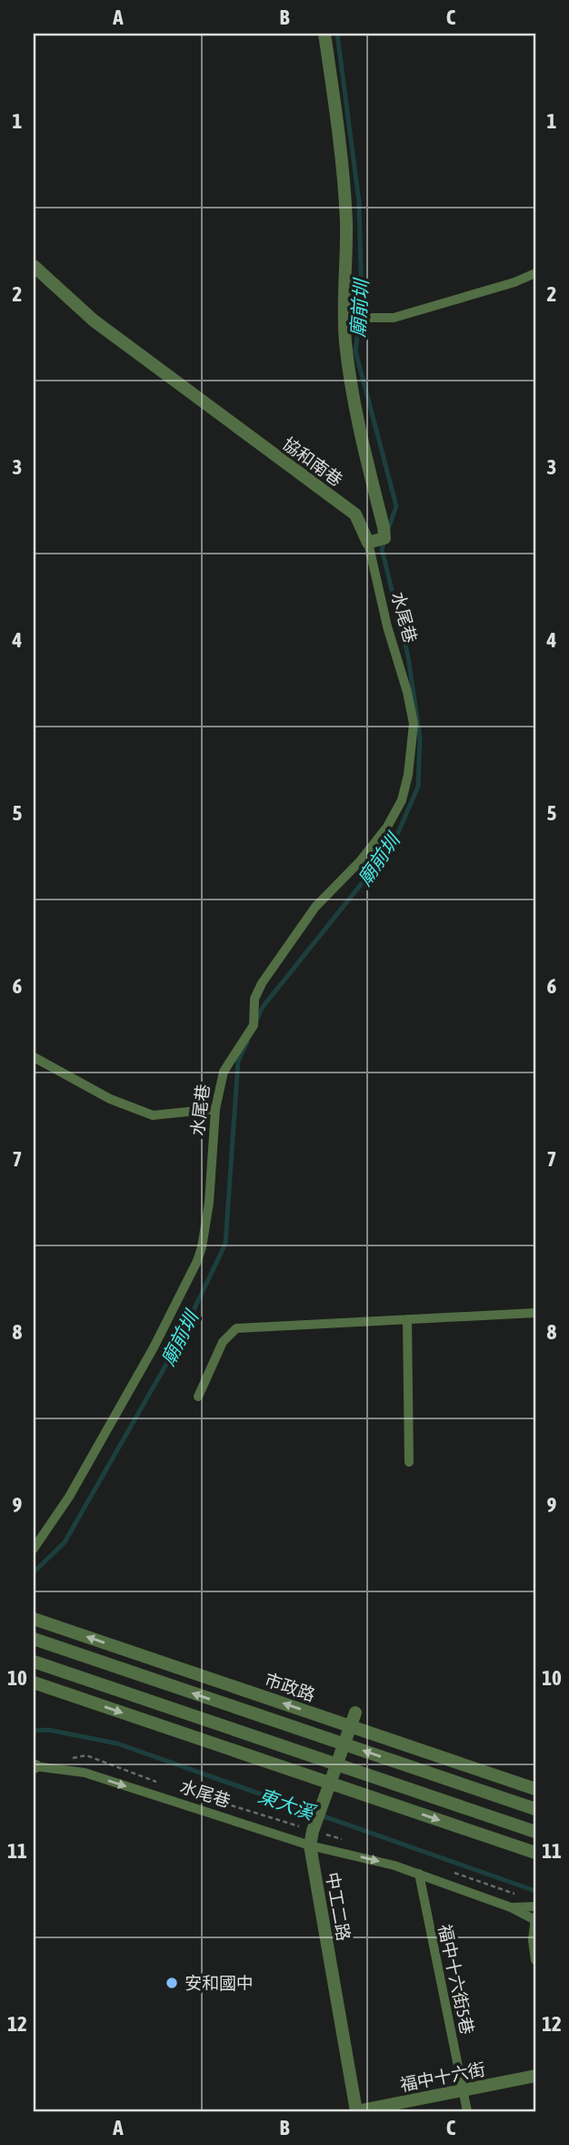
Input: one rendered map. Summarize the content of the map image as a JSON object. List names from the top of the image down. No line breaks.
{"streets":{"street":["協和南巷","市政路","中工二路","福中十六街"],"lane":["水尾巷","福中十六街5巷"]},"crossings":[["協和南巷","水尾巷"],["水尾巷","中工二路"],["水尾巷","福中十六街5巷"],["市政路","中工二路"],["中工二路","福中十六街"],["福中十六街5巷","福中十六街"]],"water":["廟前圳","東大溪"],"places":["安和國中"],"grid":{"columns":["A","B","C"],"rows":["1","2","3","4","5","6","7","8","9","10","11","12"]}}
